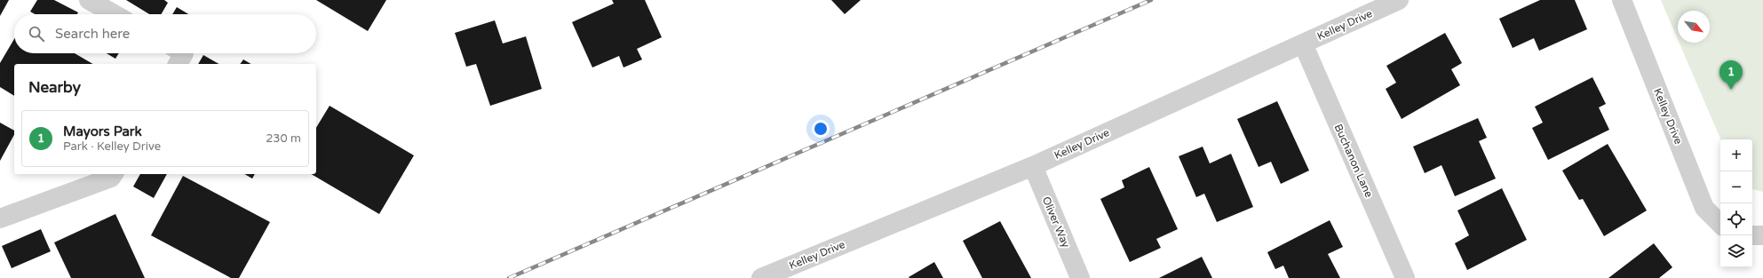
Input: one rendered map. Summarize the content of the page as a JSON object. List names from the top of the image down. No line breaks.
{"streets":{"street":["Kelley Drive","Buchanon Lane","Oliver Way"]},"crossings":[["Kelley Drive","Buchanon Lane"],["Kelley Drive","Oliver Way"]],"north":"bottom right","page":{"search":"Search here","pins":"1","heading":"Nearby","list":[{"mark":"1","name":"Mayors Park","note":"Park · Kelley Drive","value":"230 m"}],"map_buttons":["+","−"]}}
